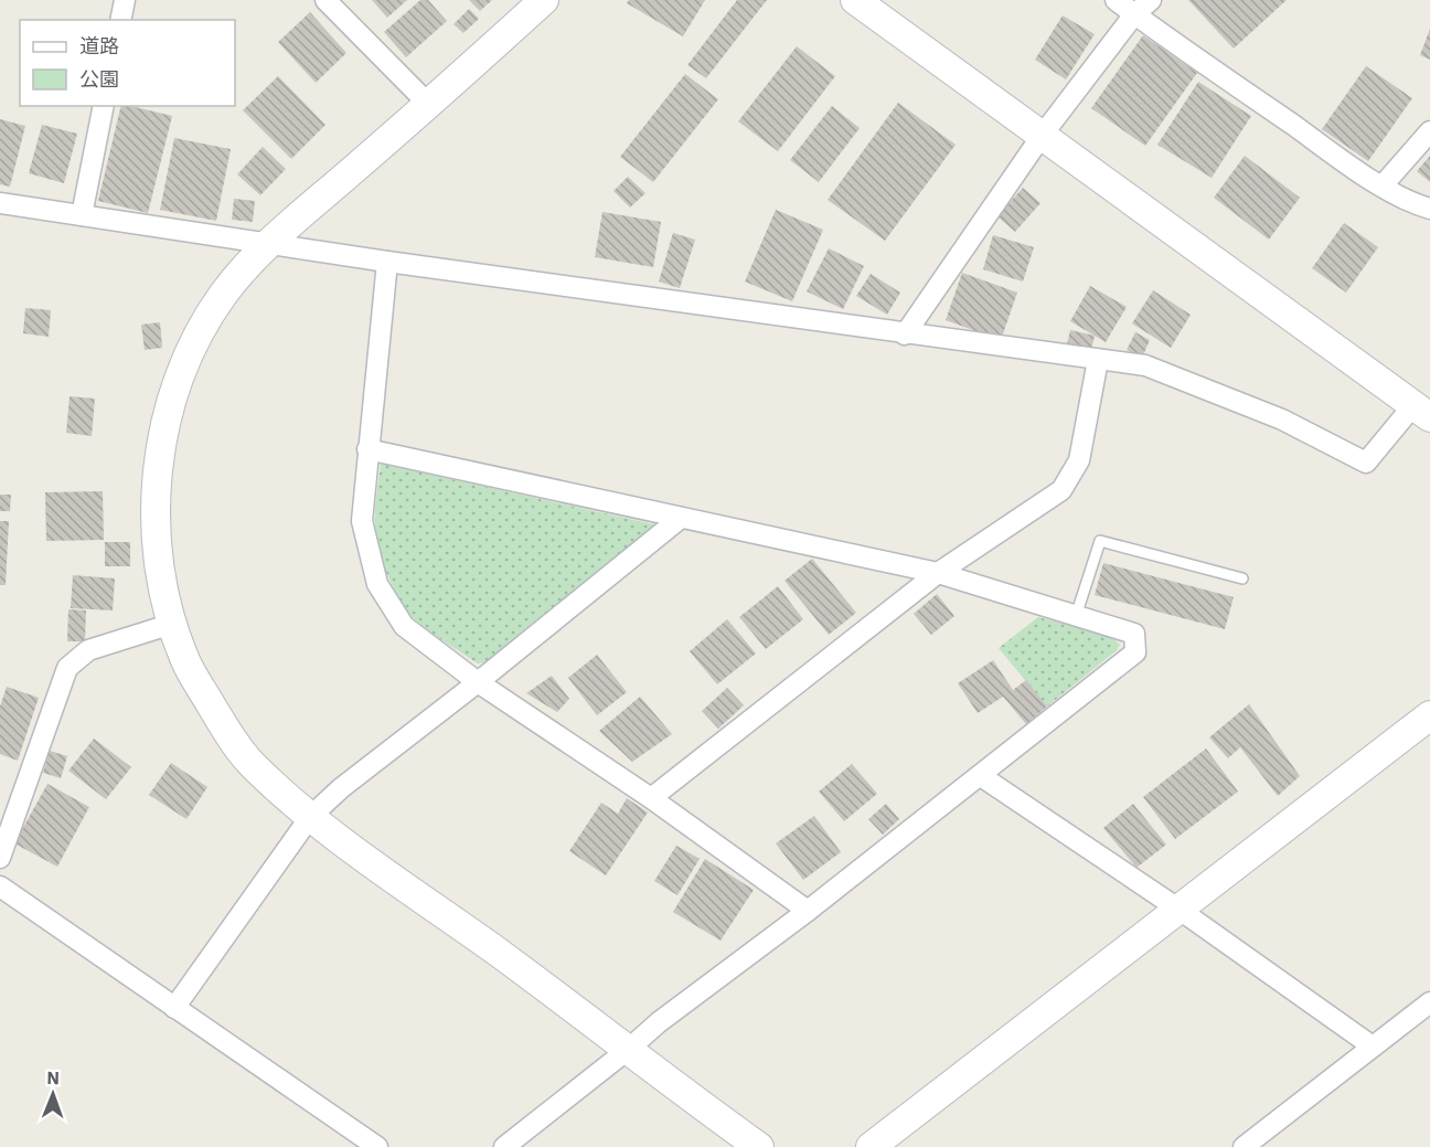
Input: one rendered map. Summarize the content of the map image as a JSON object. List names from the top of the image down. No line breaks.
{"legend":["道路","公園"],"north":"top"}
